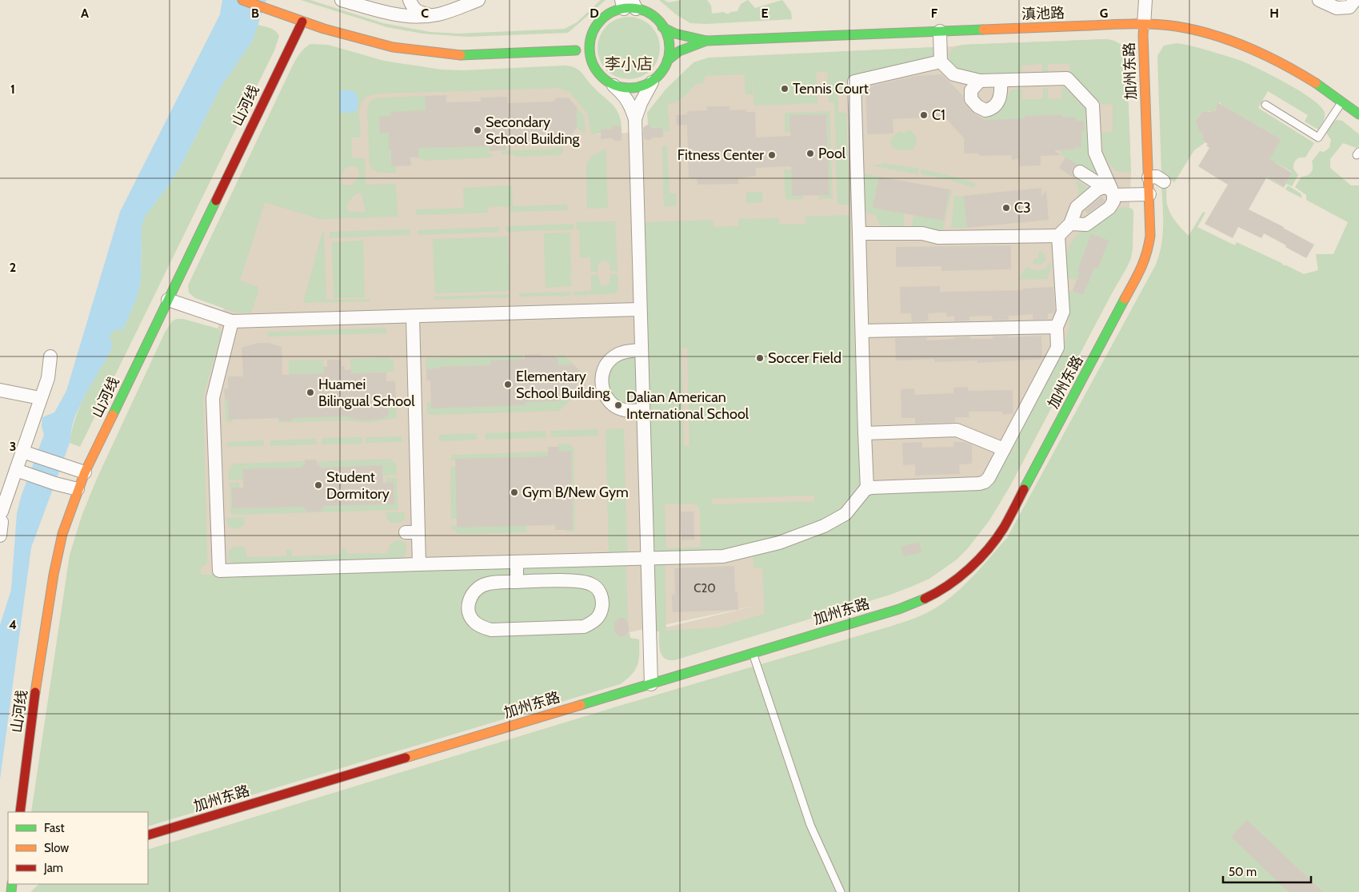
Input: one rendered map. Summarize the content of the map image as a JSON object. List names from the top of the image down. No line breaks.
{"streets":{"street":["滇池路","加州东路","山河线"]},"crossings":[["滇池路","加州东路"]],"districts":["李小店"],"places":["Tennis Court","C1","Secondary School Building","Pool","Fitness Center","C3","Soccer Field","Elementary School Building","Huamei Bilingual School","Dalian American International School","Student Dormitory","Gym B/New Gym"],"house_numbers":["C20"],"legend":["Fast","Slow","Jam"],"scale_bar":"50 m","grid":{"columns":["A","B","C","D","E","F","G","H"],"rows":["1","2","3","4"]}}
